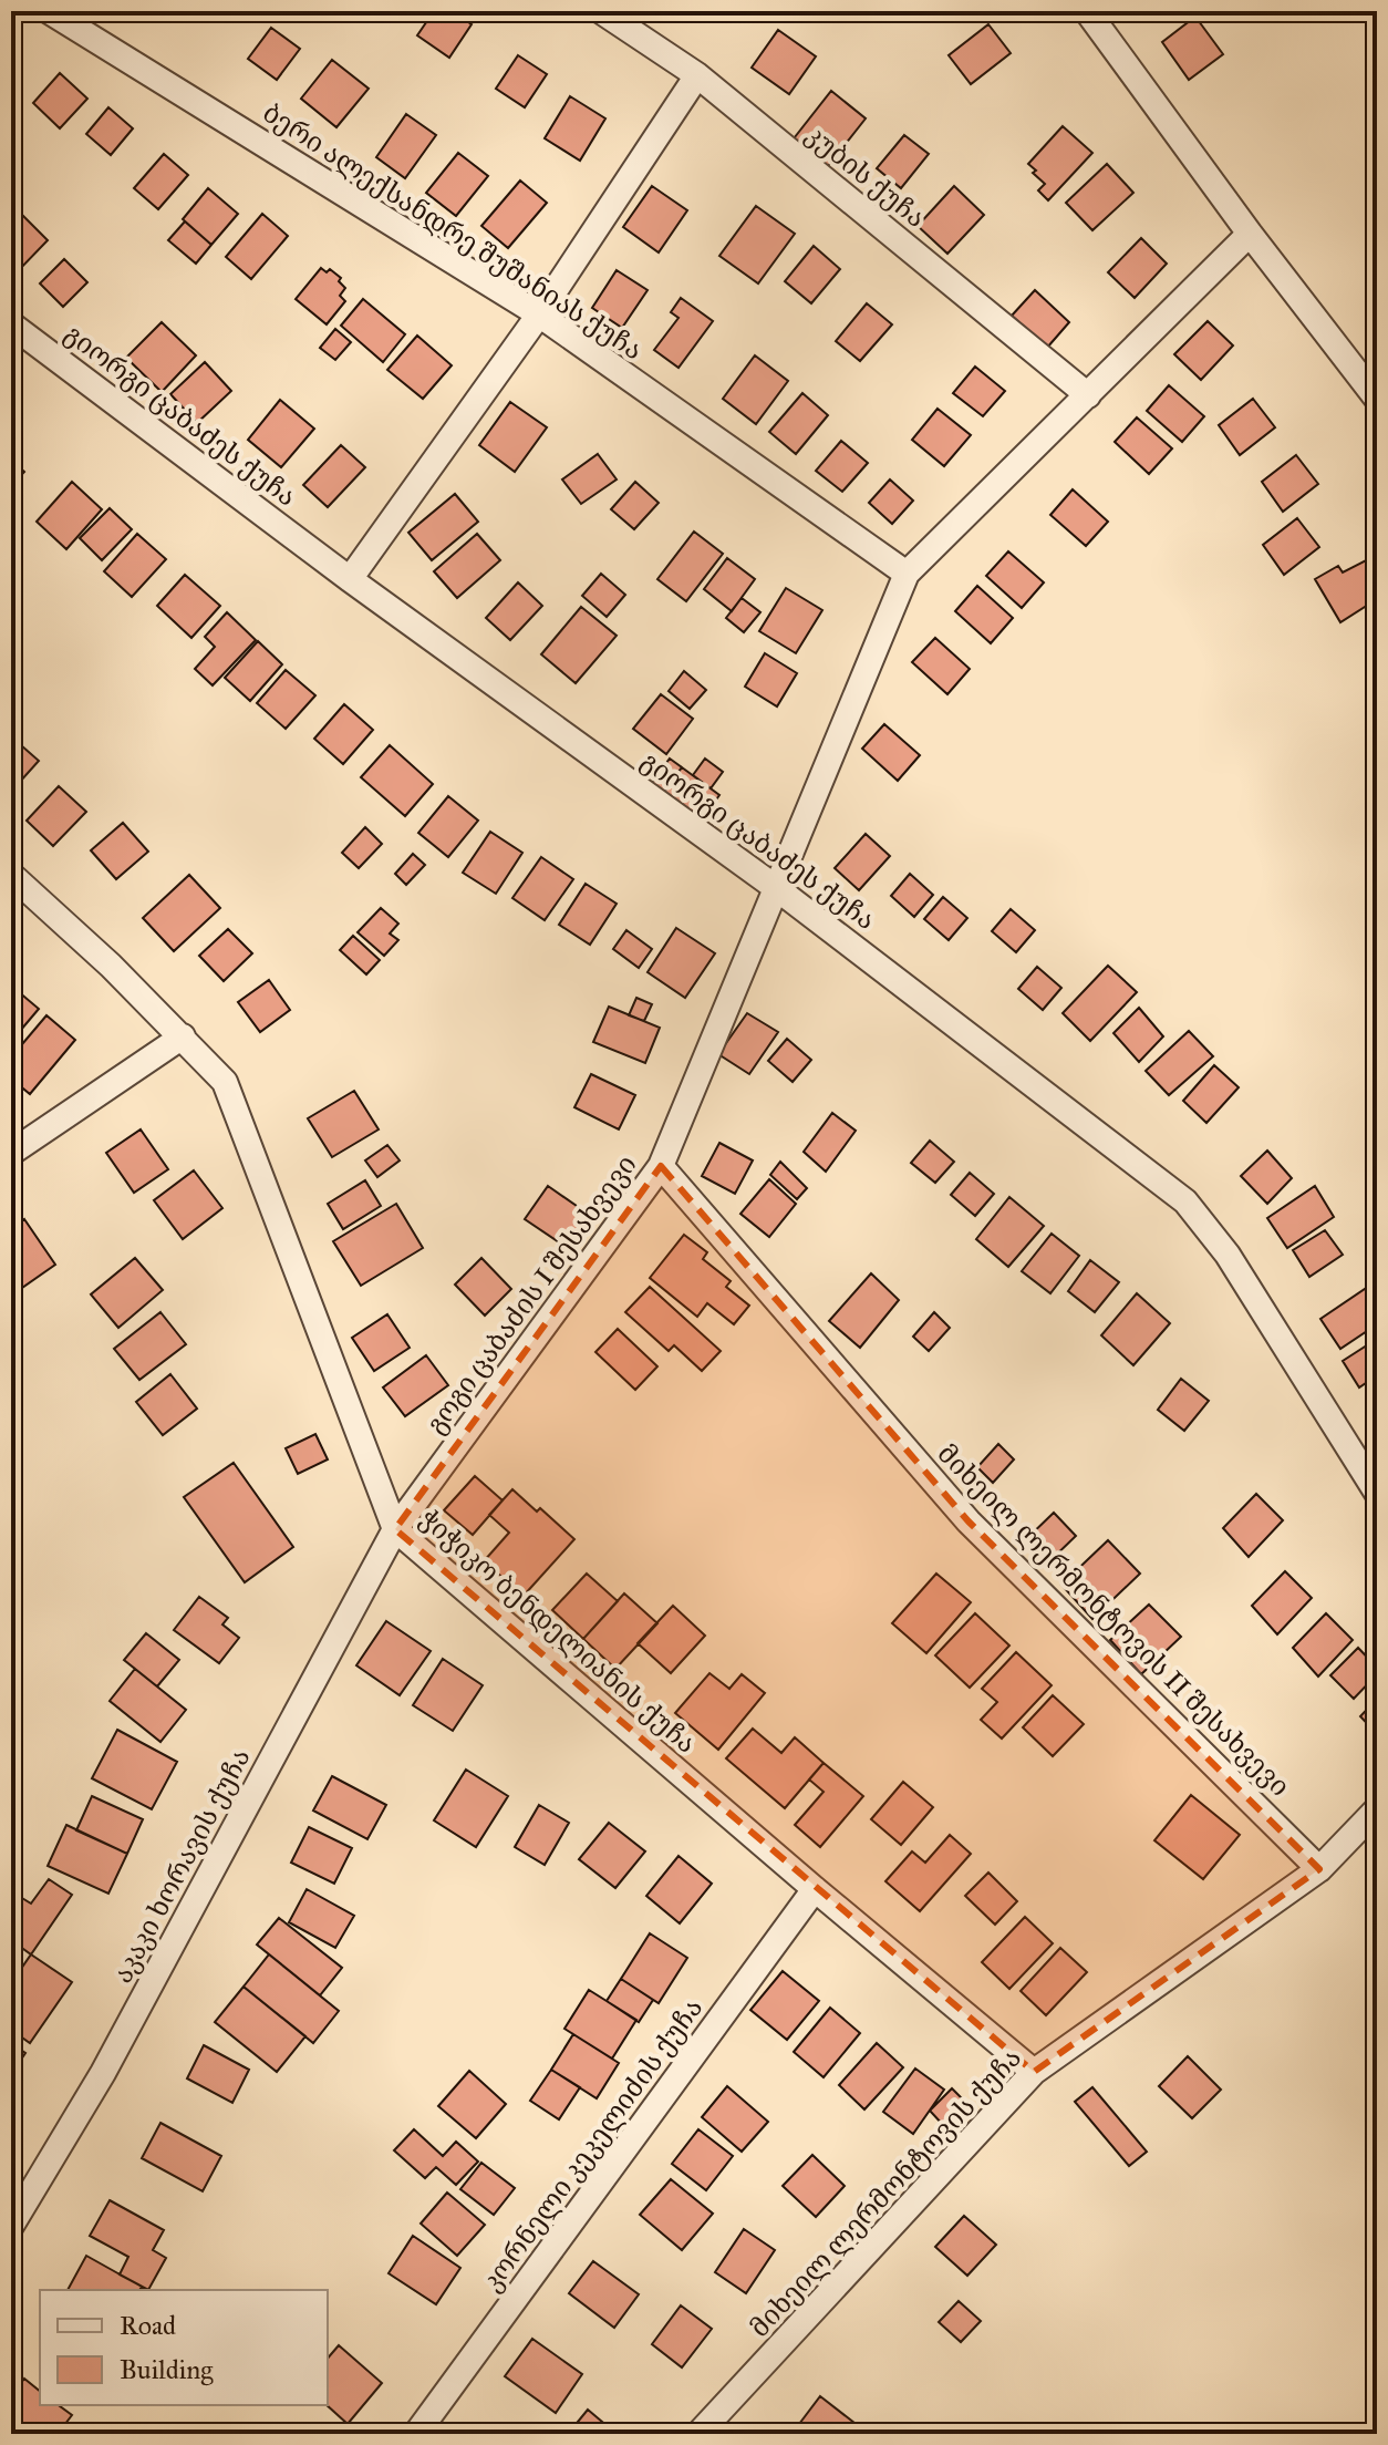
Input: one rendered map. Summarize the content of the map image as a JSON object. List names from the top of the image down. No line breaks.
{"streets":{"street":["კუბის ქუჩა","ბერი ალექსანდრე შუშანიას ქუჩა","გიორგი ცაბაძეს ქუჩა","გოგი ცაბაძის I შესახვევი","მიხეილ ლერმონტოვის II შესახვევი","ჭიჭიკო ბენდელიანის ქუჩა","აკაკი ხორავის ქუჩა","კორნელი კეკელიძის ქუჩა","მიხეილ ლერმონტოვის ქუჩა"]},"crossings":[["ბერი ალექსანდრე შუშანიას ქუჩა","გოგი ცაბაძის I შესახვევი"],["გიორგი ცაბაძეს ქუჩა","გოგი ცაბაძის I შესახვევი"],["გოგი ცაბაძის I შესახვევი","მიხეილ ლერმონტოვის II შესახვევი"],["გოგი ცაბაძის I შესახვევი","ჭიჭიკო ბენდელიანის ქუჩა"],["გოგი ცაბაძის I შესახვევი","აკაკი ხორავის ქუჩა"],["მიხეილ ლერმონტოვის II შესახვევი","მიხეილ ლერმონტოვის ქუჩა"],["ჭიჭიკო ბენდელიანის ქუჩა","აკაკი ხორავის ქუჩა"],["ჭიჭიკო ბენდელიანის ქუჩა","კორნელი კეკელიძის ქუჩა"],["ჭიჭიკო ბენდელიანის ქუჩა","მიხეილ ლერმონტოვის ქუჩა"]],"legend":["Road","Building"]}
